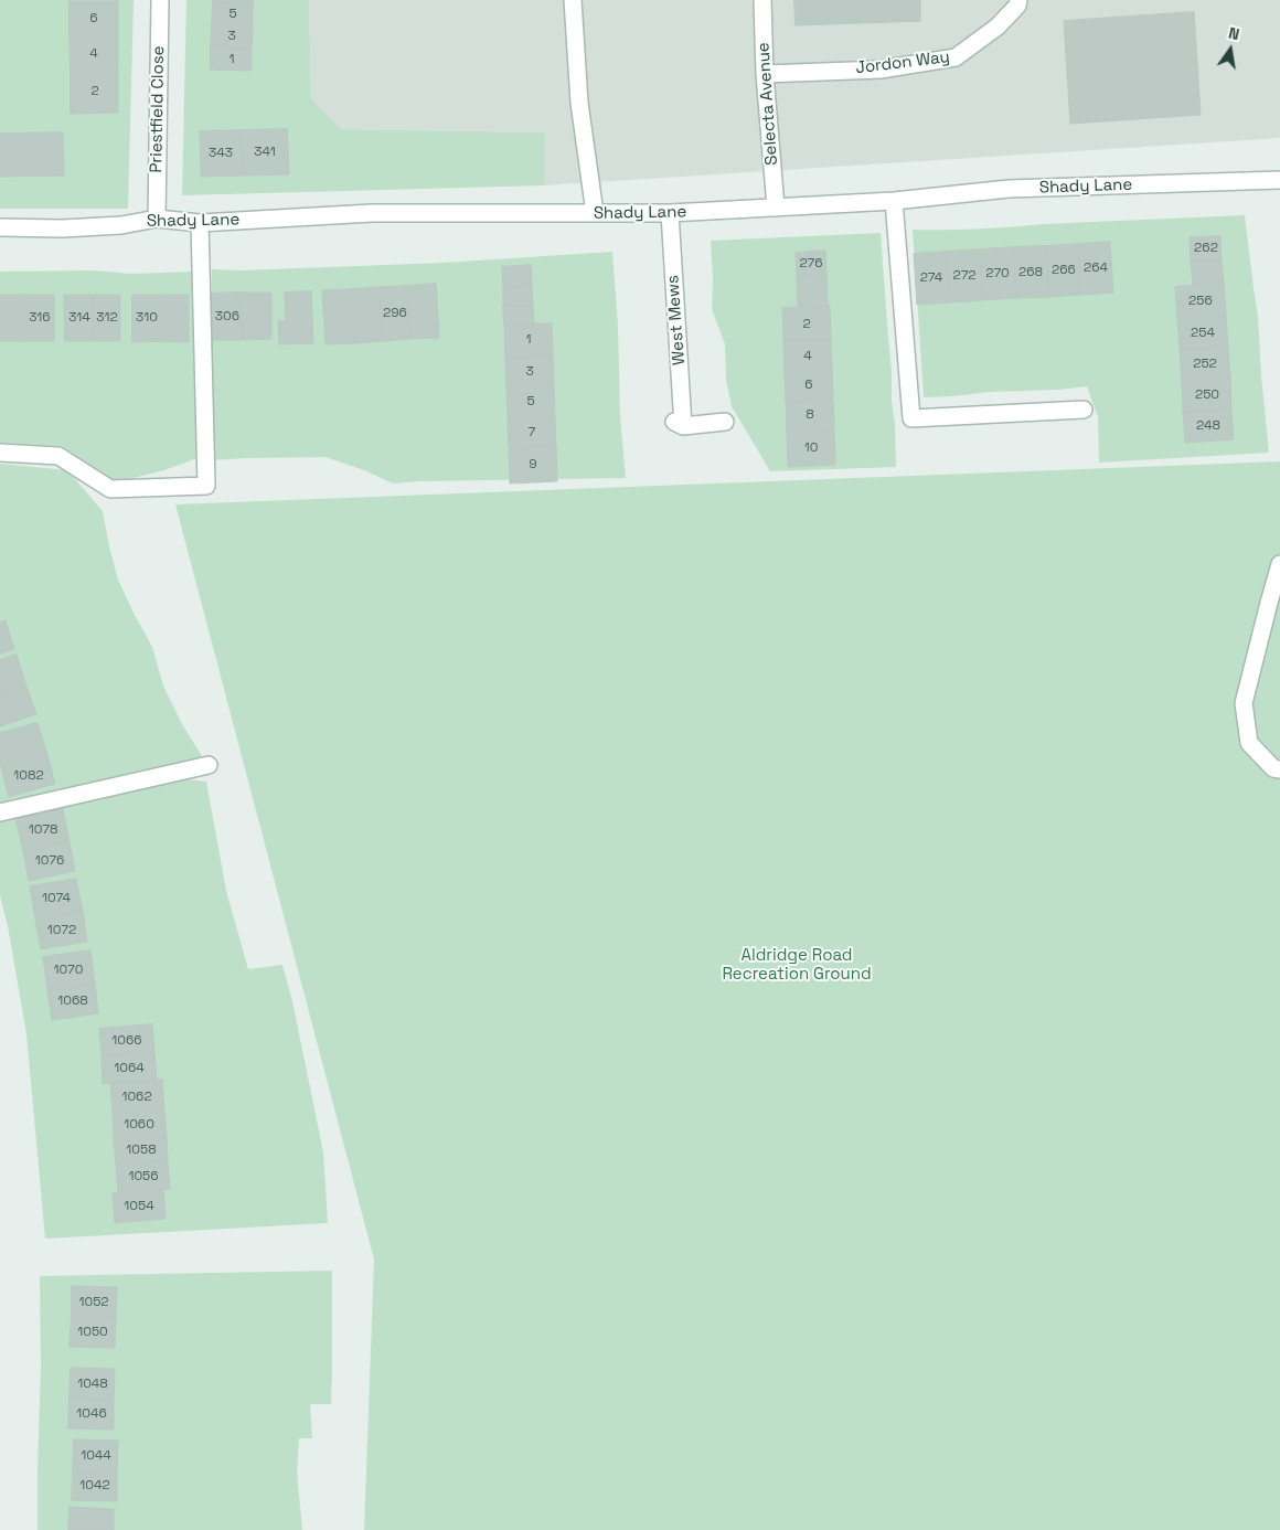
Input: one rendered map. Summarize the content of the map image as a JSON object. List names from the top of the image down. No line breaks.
{"streets":{"street":["Jordon Way","Selecta Avenue","Priestfield Close","Shady Lane","West Mews"]},"crossings":[["Jordon Way","Selecta Avenue"],["Selecta Avenue","Shady Lane"],["Priestfield Close","Shady Lane"],["Shady Lane","West Mews"]],"parks":["Aldridge Road Recreation Ground"],"house_numbers":["5","6","3","4","1","2","341","343","262","276","264","266","268","270","272","274","256","296","306","316","314","312","310","2","254","1","4","252","3","6","250","5","8","248","7","10","9","1082","1078","1076","1074","1072","1070","1068","1066","1064","1062","1060","1058","1056","1054","1052","1050","1048","1046","1044","1042"],"north":"top"}
